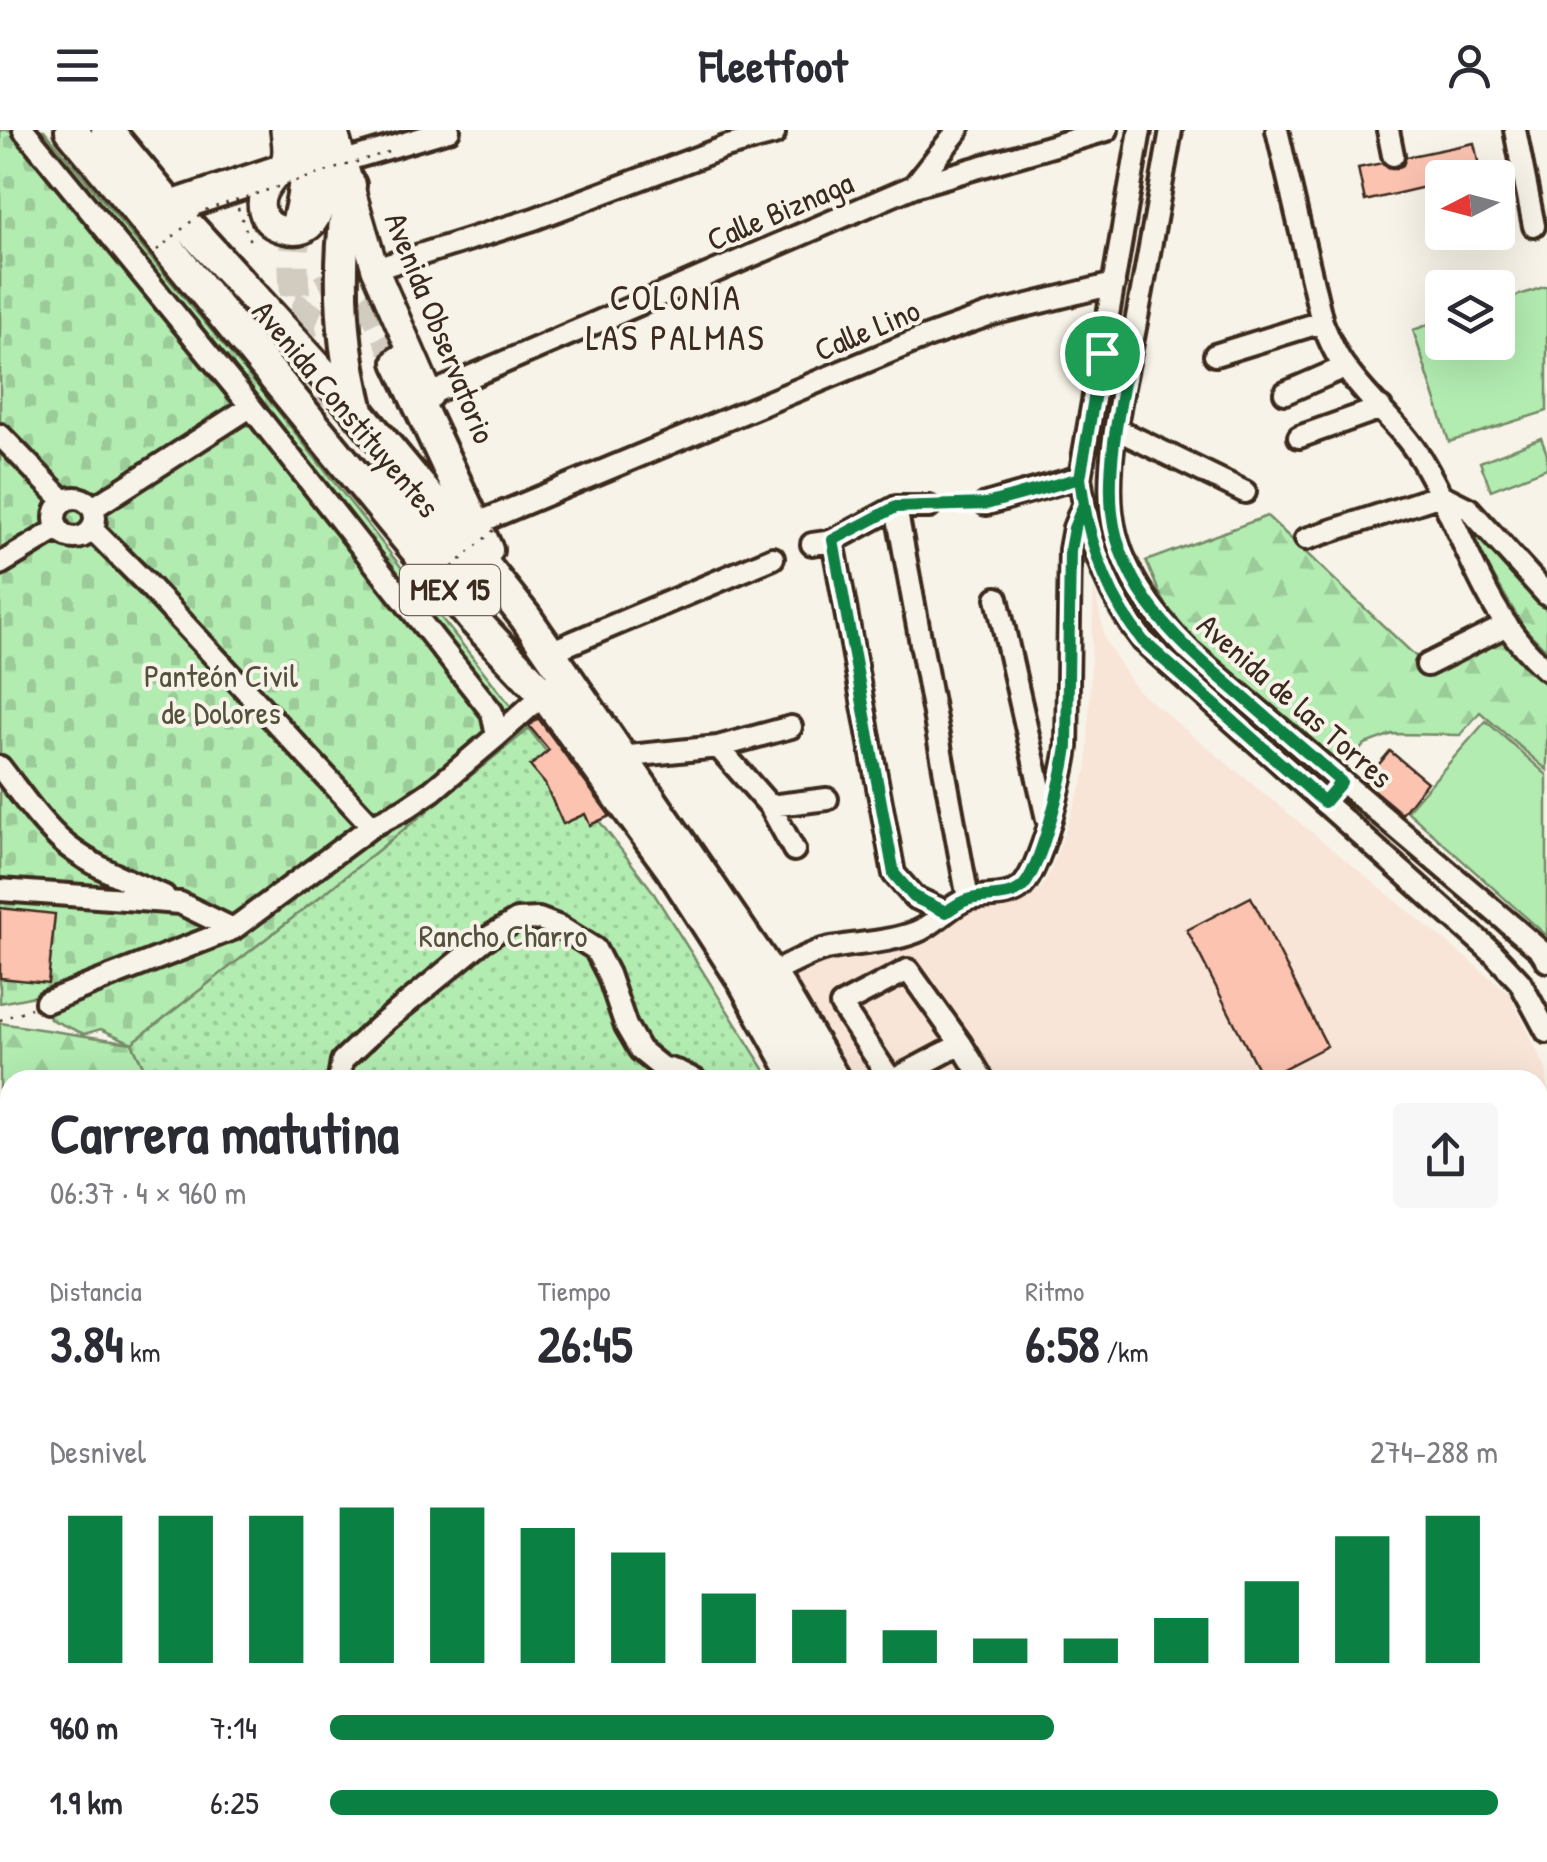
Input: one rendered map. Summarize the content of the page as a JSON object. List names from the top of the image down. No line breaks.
{"streets":{"highway":["Avenida Constituyentes","MEX 15"],"main road":["Avenida Observatorio"],"street":["Calle Biznaga","Calle Lino","Avenida de las Torres"]},"crossings":[["Calle Biznaga","Avenida Observatorio"],["Avenida Observatorio","Calle Lino"],["Calle Lino","Avenida de las Torres"]],"districts":["COLONIA LAS PALMAS"],"parks":["Panteón Civil de Dolores","Rancho Charro"],"north":"left","page":{"header":"Fleetfoot","heading":["Carrera matutina","06:37 · 4 × 960 m"],"stats":[["Distancia","3.84 km"],["Tiempo","26:45"],["Ritmo","6:58 /km"]],"chart":["Desnivel","274–288 m"],"list":[{"name":"960 m","note":"7:14"},{"name":"1.9 km","note":"6:25"}]}}
